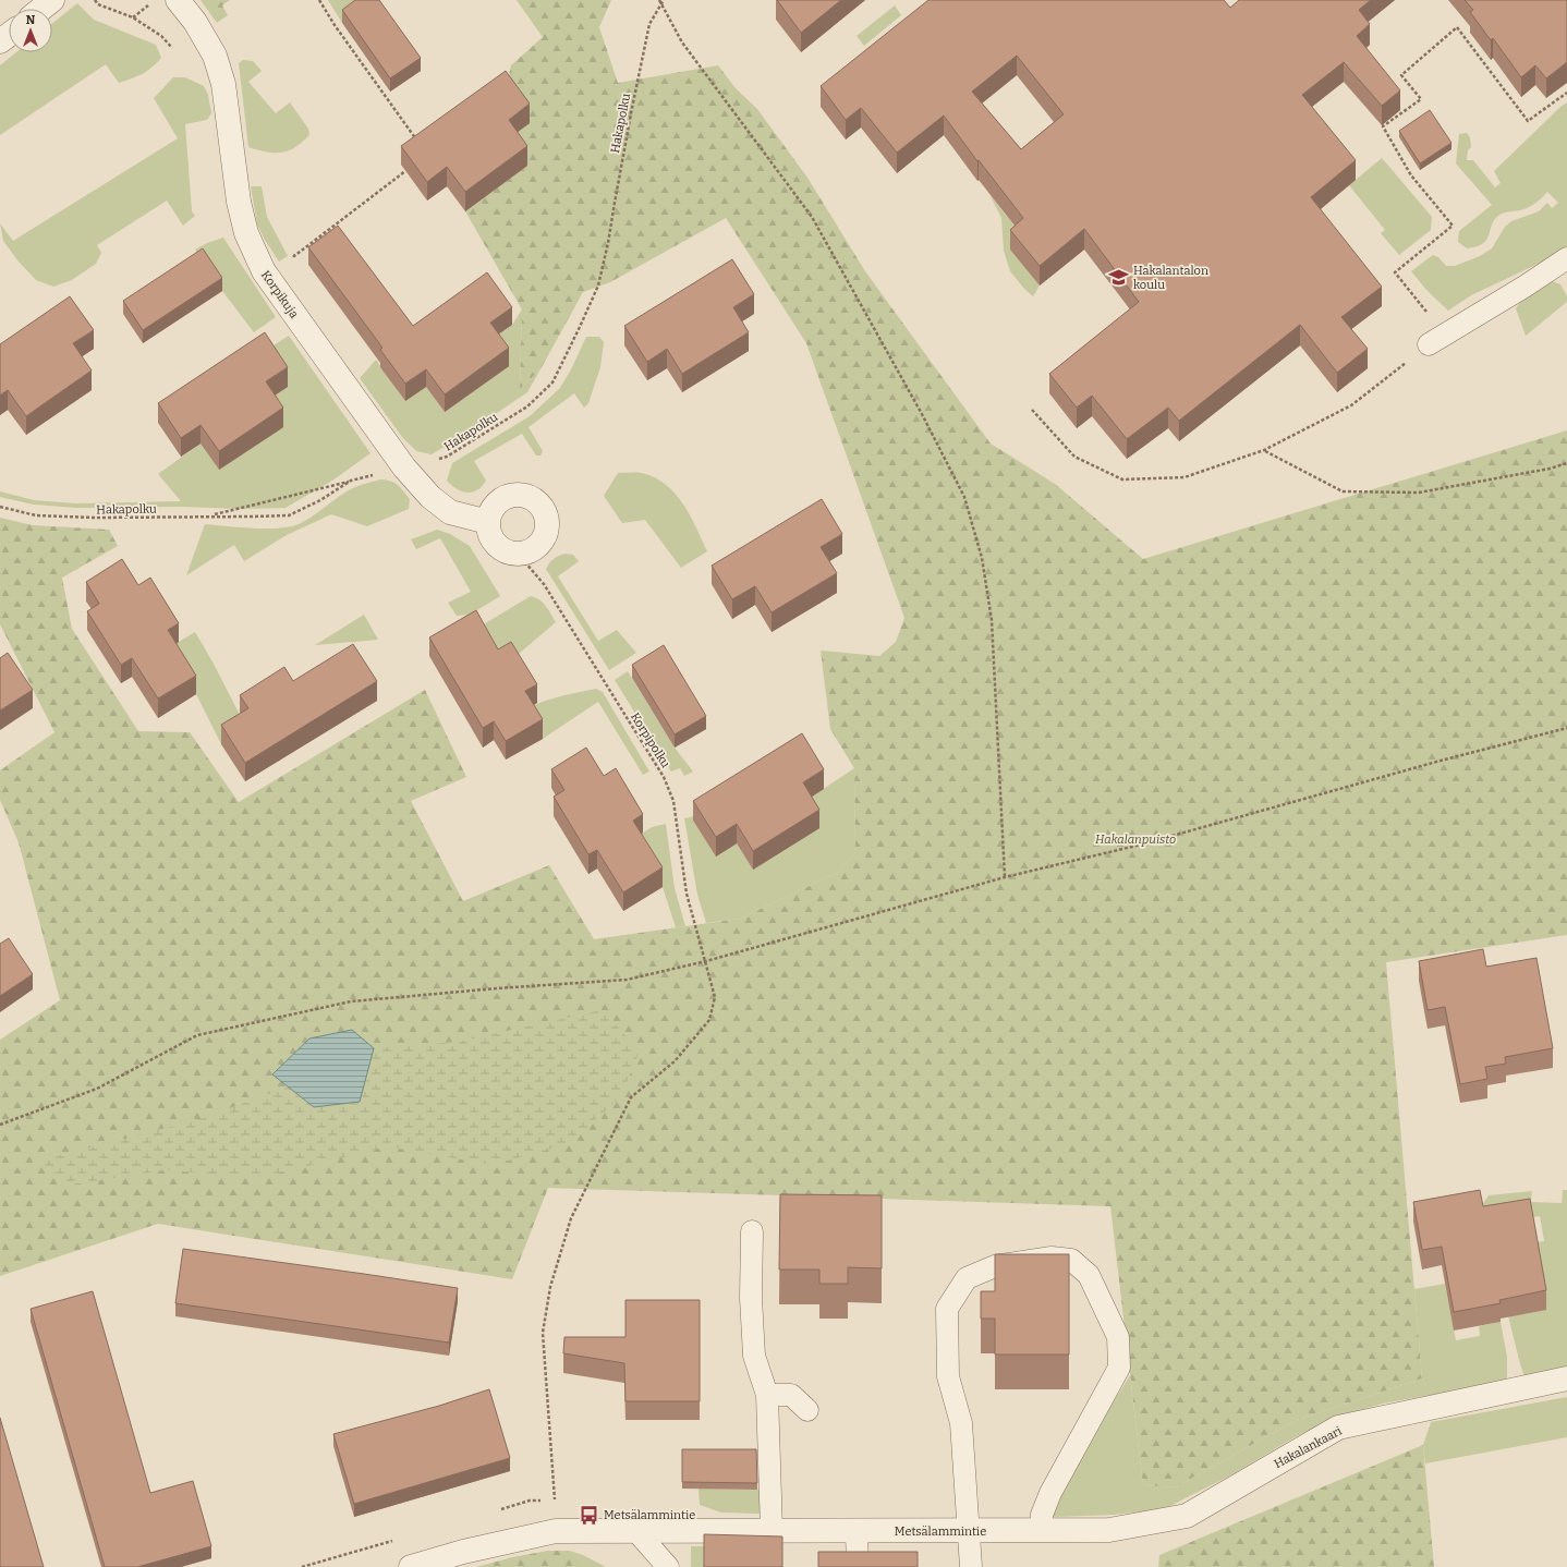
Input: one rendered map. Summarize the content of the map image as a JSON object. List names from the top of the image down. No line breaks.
{"streets":{"street":["Korpikuja","Hakalankaari","Metsälammintie"],"path":["Hakapolku","Korpipolku"]},"crossings":[["Hakapolku","Korpikuja"],["Korpikuja","Korpipolku"],["Korpipolku","Metsälammintie"],["Hakalankaari","Metsälammintie"]],"parks":["Hakalanpuisto"],"places":{"school or university":["Hakalantalon koulu"],"bus stop":["Metsälammintie"]},"north":"top"}
